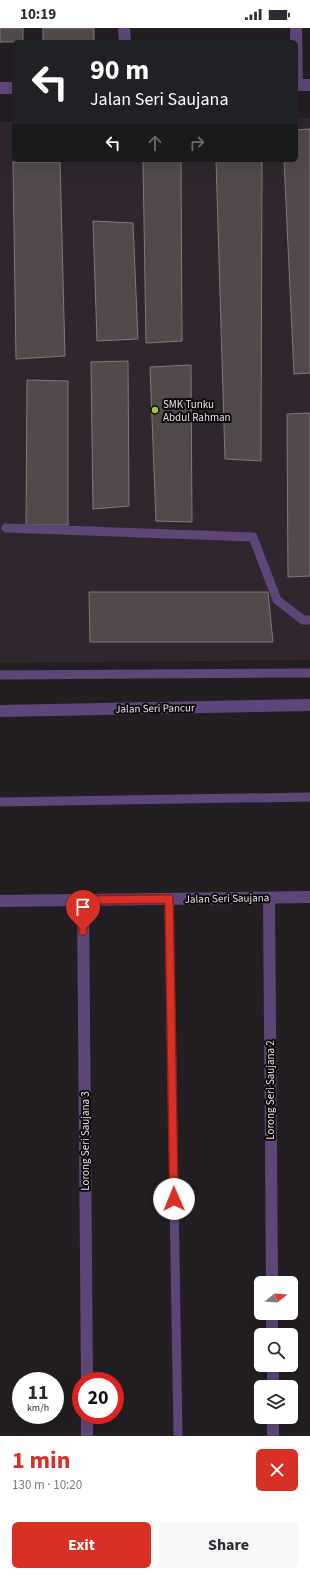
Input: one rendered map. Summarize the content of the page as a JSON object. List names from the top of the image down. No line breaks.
{"streets":{"street":["Jalan Seri Pancur","Jalan Seri Saujana","Lorong Seri Saujana 2","Lorong Seri Saujana 3"]},"crossings":[["Jalan Seri Saujana","Lorong Seri Saujana 2"],["Jalan Seri Saujana","Lorong Seri Saujana 3"]],"places":["SMK Tunku Abdul Rahman"],"north":"right","page":{"status":"10:19","turn":["90 m","Jalan Seri Saujana"],"speed":"11 km/h","limit":"20","heading":["1 min","130 m · 10:20"],"buttons":["Exit","Share"]}}
